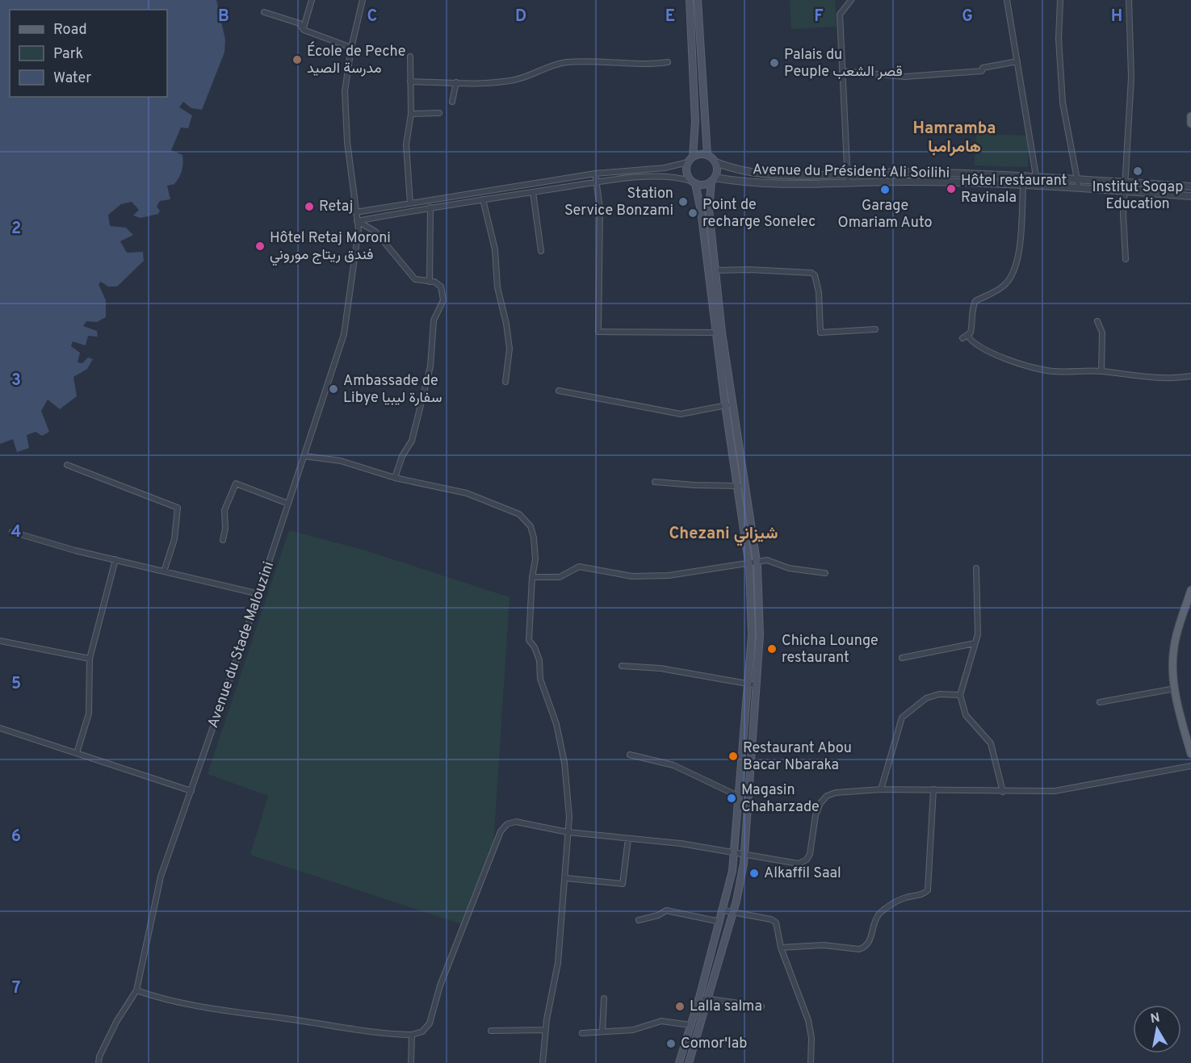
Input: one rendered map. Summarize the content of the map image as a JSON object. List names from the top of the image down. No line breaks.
{"streets":{"street":["Avenue du Président Ali Soilihi","Avenue du Stade Malouzini"]},"districts":["Hamramba هامرامبا","Chezani شيزاني"],"places":["École de Peche مدرسة الصيد","Palais du Peuple قصر الشعب","Institut Sogap Education","Hôtel restaurant Ravinala","Garage Omariam Auto","Station Service Bonzami","Retaj","Point de recharge Sonelec","Hôtel Retaj Moroni فندق ريتاج موروني","Ambassade de Libye سفارة ليبيا","Chicha Lounge restaurant","Restaurant Abou Bacar Nbaraka","Magasin Chaharzade","Alkaffil Saal","Lalla salma","Comor'lab"],"legend":["Road","Park","Water"],"north":"top","grid":{"columns":["B","C","D","E","F","G","H"],"rows":["2","3","4","5","6","7"]}}
